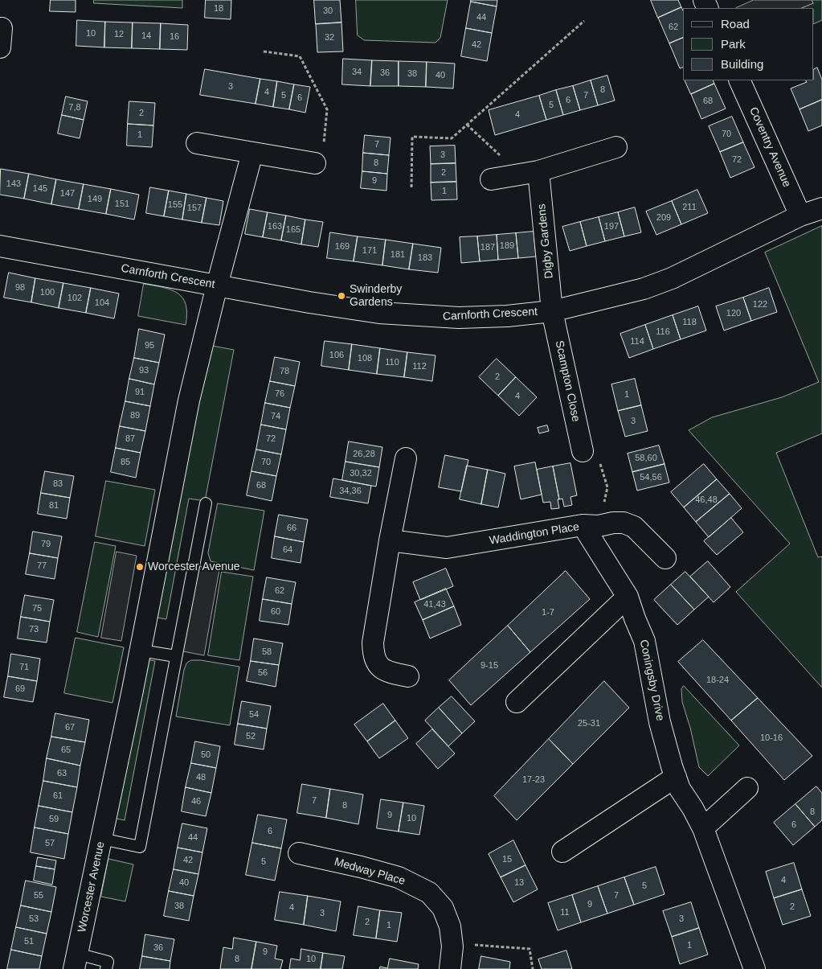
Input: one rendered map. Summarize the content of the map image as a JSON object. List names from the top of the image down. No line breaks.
{"streets":{"street":["Coventry Avenue","Digby Gardens","Carnforth Crescent","Scampton Close","Waddington Place","Coningsby Drive","Medway Place","Worcester Avenue"]},"crossings":[["Coventry Avenue","Carnforth Crescent"],["Digby Gardens","Carnforth Crescent"],["Digby Gardens","Scampton Close"],["Carnforth Crescent","Scampton Close"],["Carnforth Crescent","Worcester Avenue"],["Waddington Place","Coningsby Drive"]],"places":["Swinderby Gardens","Worcester Avenue"],"house_numbers":["18","30","44","62","10","12","14","16","32","42","34","36","38","40","3","8","4","5","7","6","6","68","5","7,8","2","4","70","1","7","3","72","8","2","9","143","145","1","147","149","151","155","211","157","209","163","197","165","189","169","187","171","181","183","98","100","102","104","122","120","118","116","114","95","106","108","110","112","93","78","2","91","76","1","4","89","74","3","87","72","26,28","58,60","85","70","30,32","54,56","83","68","34,36","46,48","81","66","79","64","77","62","41,43","75","60","1-7","73","58","9-15","71","56","18-24","69","54","25-31","67","52","10-16","65","50","63","48","17-23","61","7","46","8","8","9","10","59","6","6","44","57","15","42","5","4","40","13","5","55","7","9","38","2","4","11","3","53","3","2","1","51","1","36","9","8","10"],"legend":["Road","Park","Building"]}
